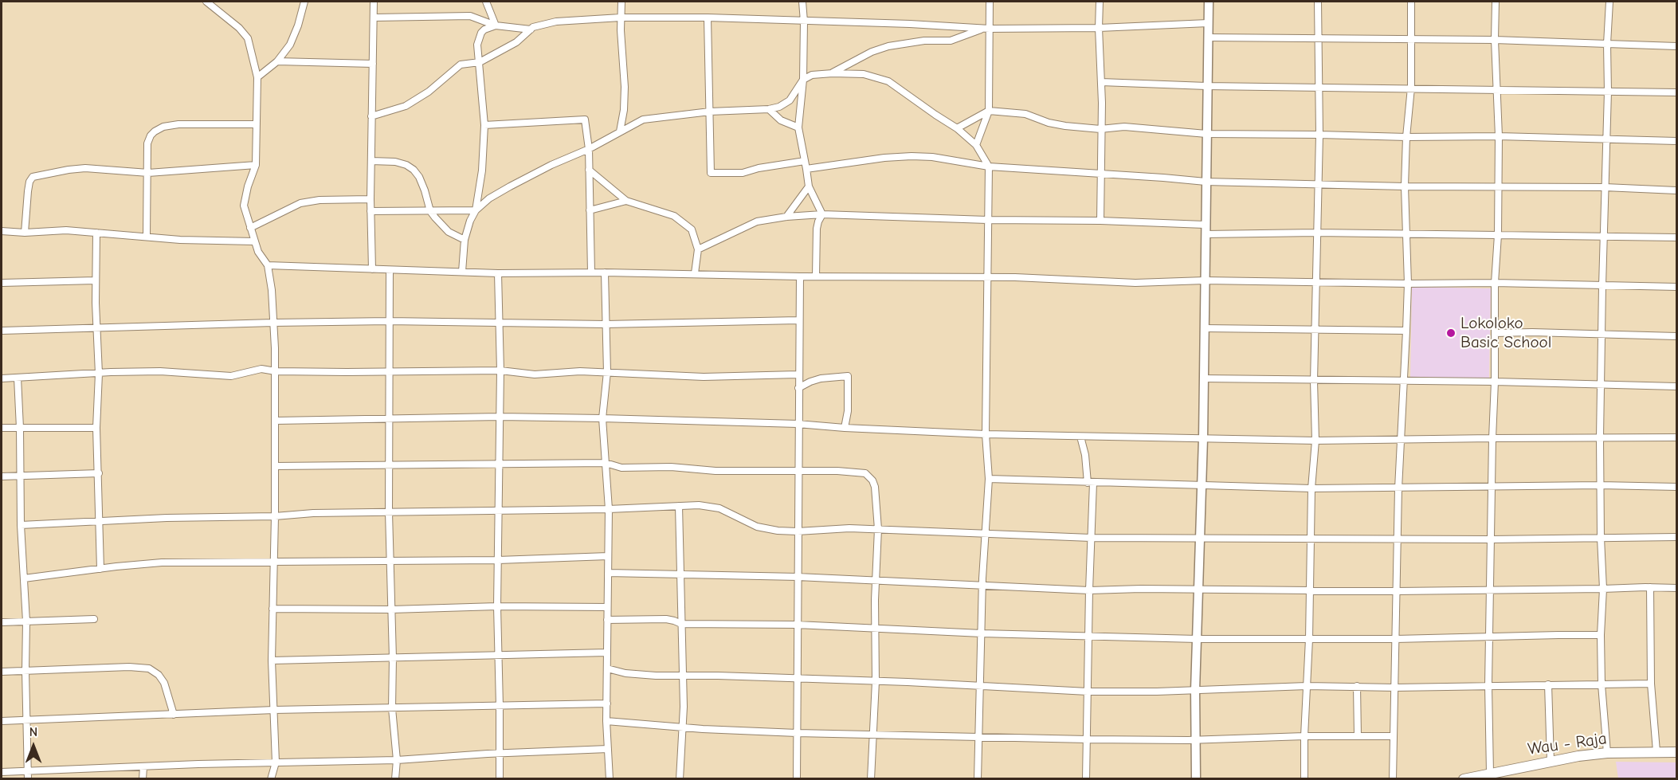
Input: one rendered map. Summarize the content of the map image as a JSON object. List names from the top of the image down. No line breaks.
{"streets":{"main road":["Wau - Raja"]},"places":["Lokoloko Basic School"],"north":"top"}
